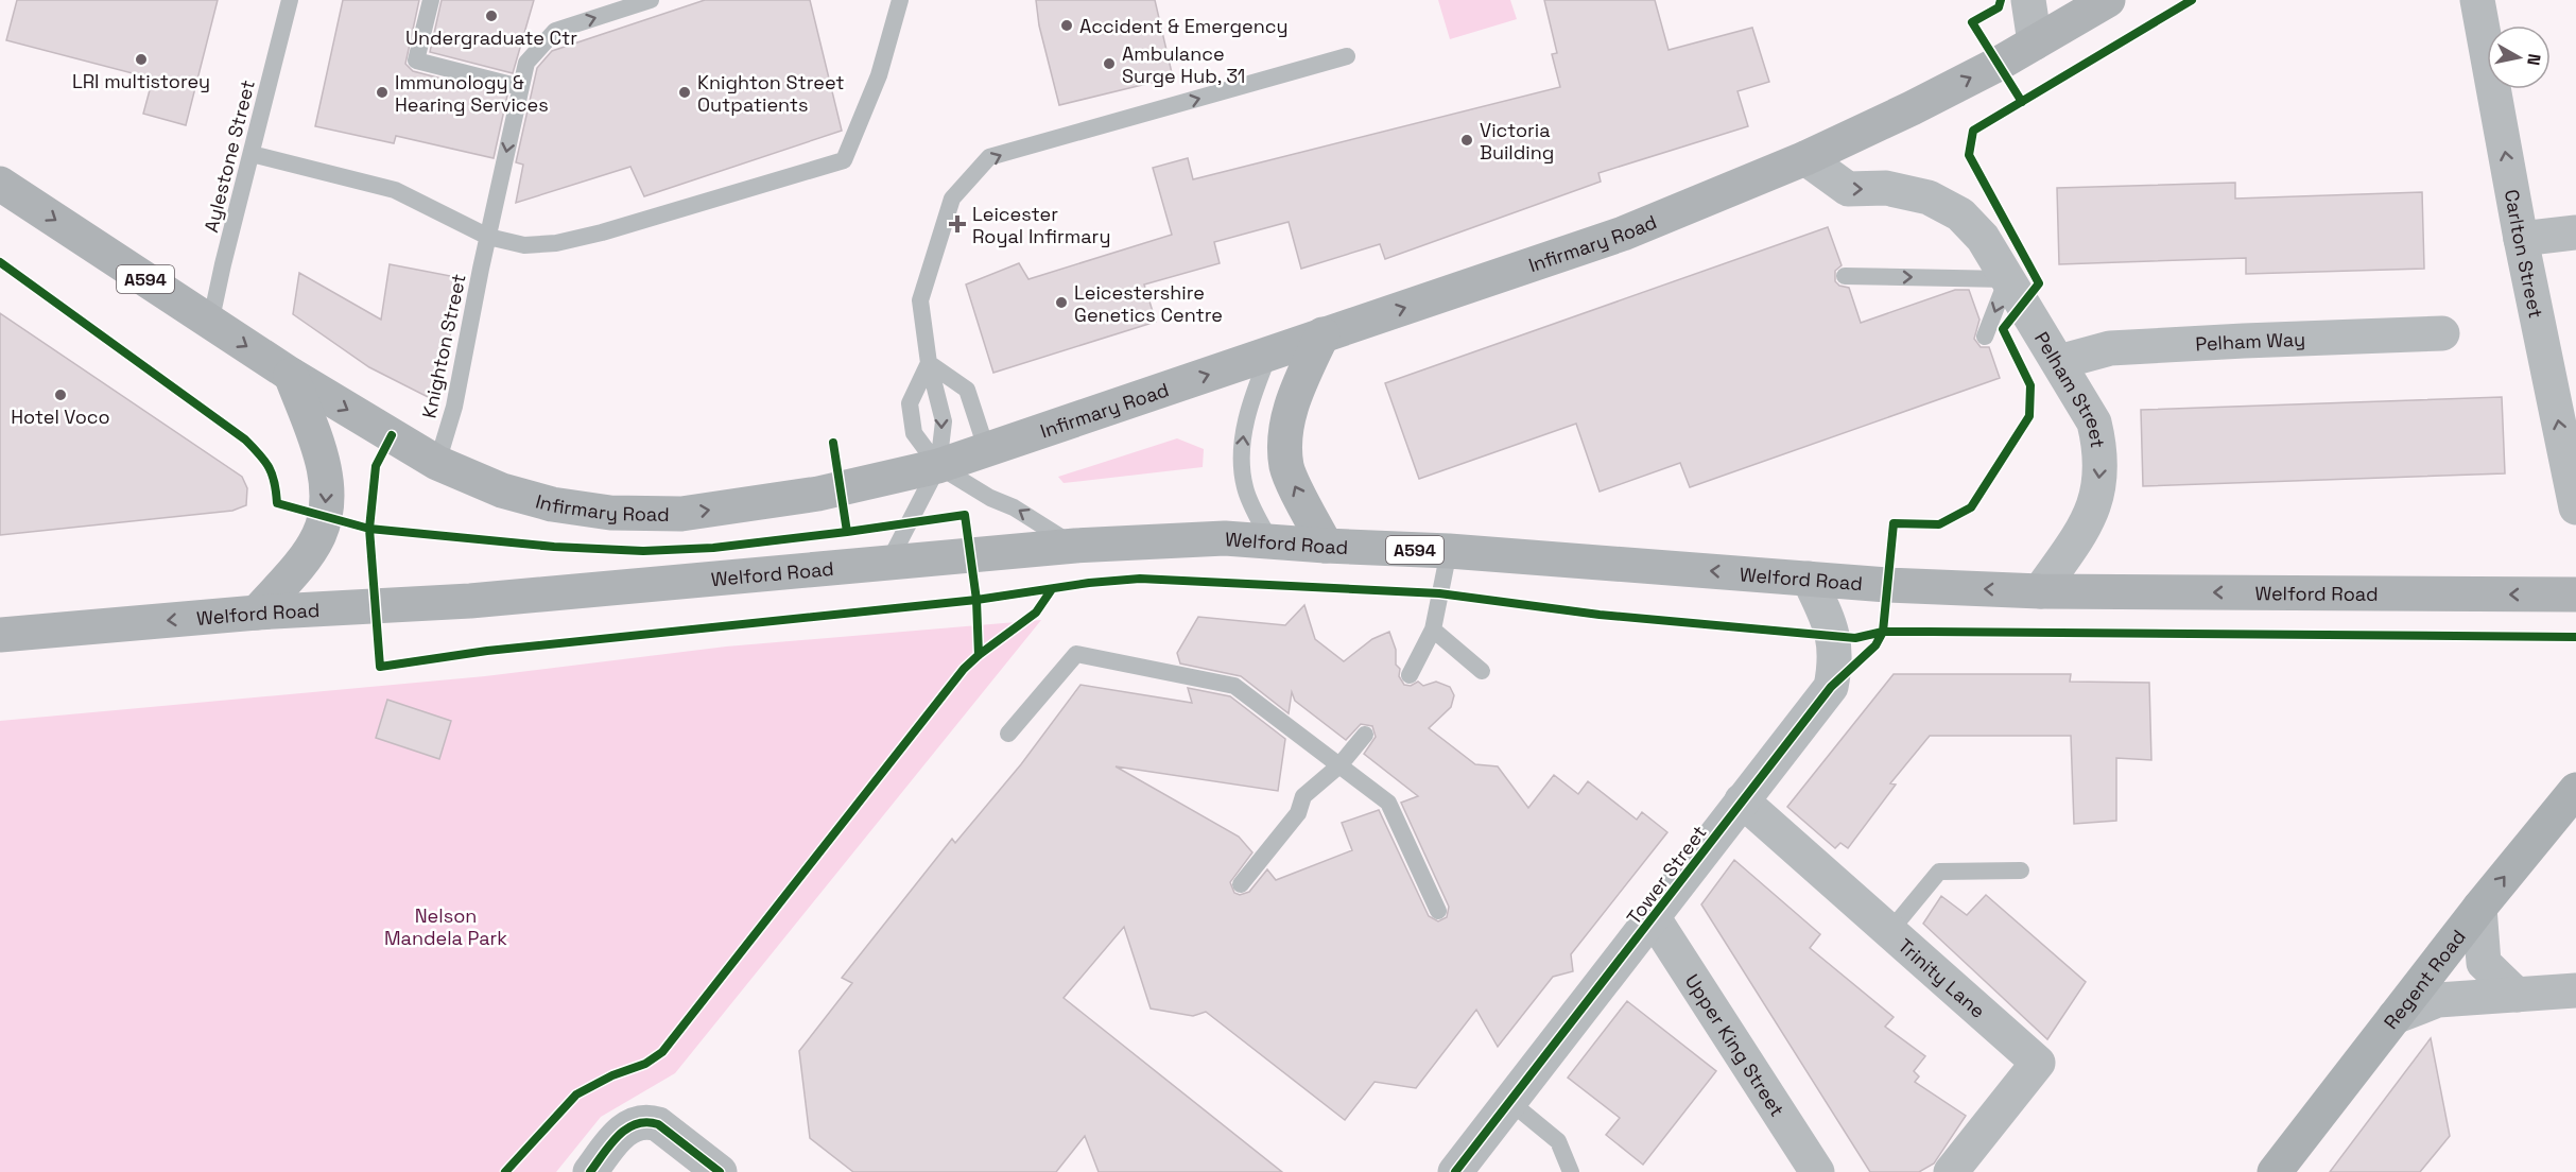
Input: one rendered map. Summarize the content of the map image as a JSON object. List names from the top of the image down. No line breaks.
{"streets":{"main road":["Infirmary Road","A594","Welford Road"],"street":["Carlton Street","Pelham Way","Pelham Street","Tower Street","Trinity Lane","Regent Road","Upper King Street"],"lane":["Aylestone Street","Knighton Street"]},"crossings":[["Aylestone Street","A594"],["Infirmary Road","A594"],["Infirmary Road","Knighton Street"],["Infirmary Road","Pelham Street"],["Pelham Way","Pelham Street"],["Pelham Street","Welford Road"],["Welford Road","Tower Street"],["Tower Street","Trinity Lane"],["Tower Street","Upper King Street"]],"one_way":["Infirmary Road","Carlton Street","Welford Road"],"parks":["Nelson Mandela Park"],"places":{"other":["Undergraduate Ctr","Accident & Emergency","LRI multistorey","Ambulance Surge Hub, 31","Immunology & Hearing Services","Knighton Street Outpatients","Victoria Building","Leicestershire Genetics Centre","Hotel Voco"],"health":["Leicester Royal Infirmary"]},"north":"right"}
